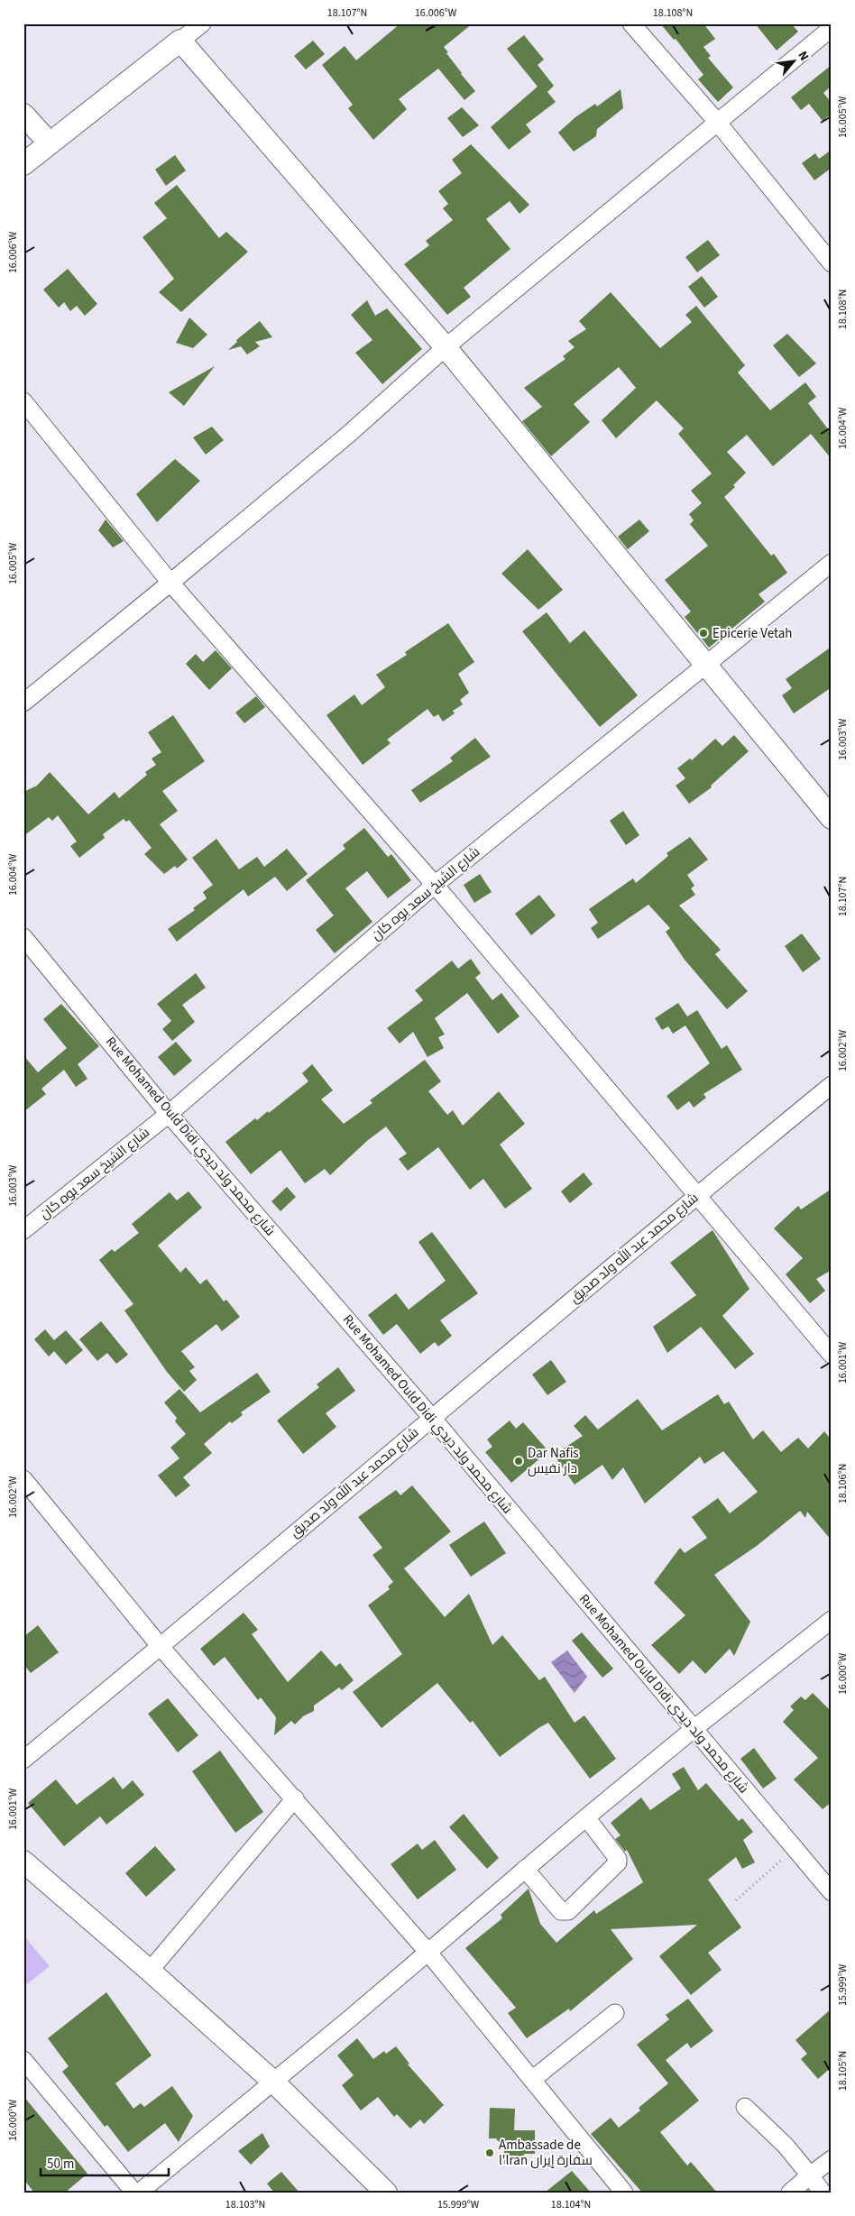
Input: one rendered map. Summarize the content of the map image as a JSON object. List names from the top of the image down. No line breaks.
{"streets":{"street":["شارع الشيخ سعد بوه كان","Rue Mohamed Ould Didi شارع محمد ولد ديدي","شارع محمد عبد الله ولد صديق"]},"crossings":[["شارع الشيخ سعد بوه كان","Rue Mohamed Ould Didi شارع محمد ولد ديدي"],["Rue Mohamed Ould Didi شارع محمد ولد ديدي","شارع محمد عبد الله ولد صديق"]],"places":["Epicerie Vetah","Dar Nafis دار نفيس","Ambassade de l'Iran سفارة إيران"],"scale_bar":"50 m","north":"top right","coordinates":["18.107°N","16.006°W","18.108°N","16.005°W","16.004°W","16.003°W","16.002°W","16.001°W","18.106°N","16.000°W","15.999°W","18.105°N","18.103°N","18.104°N"]}
